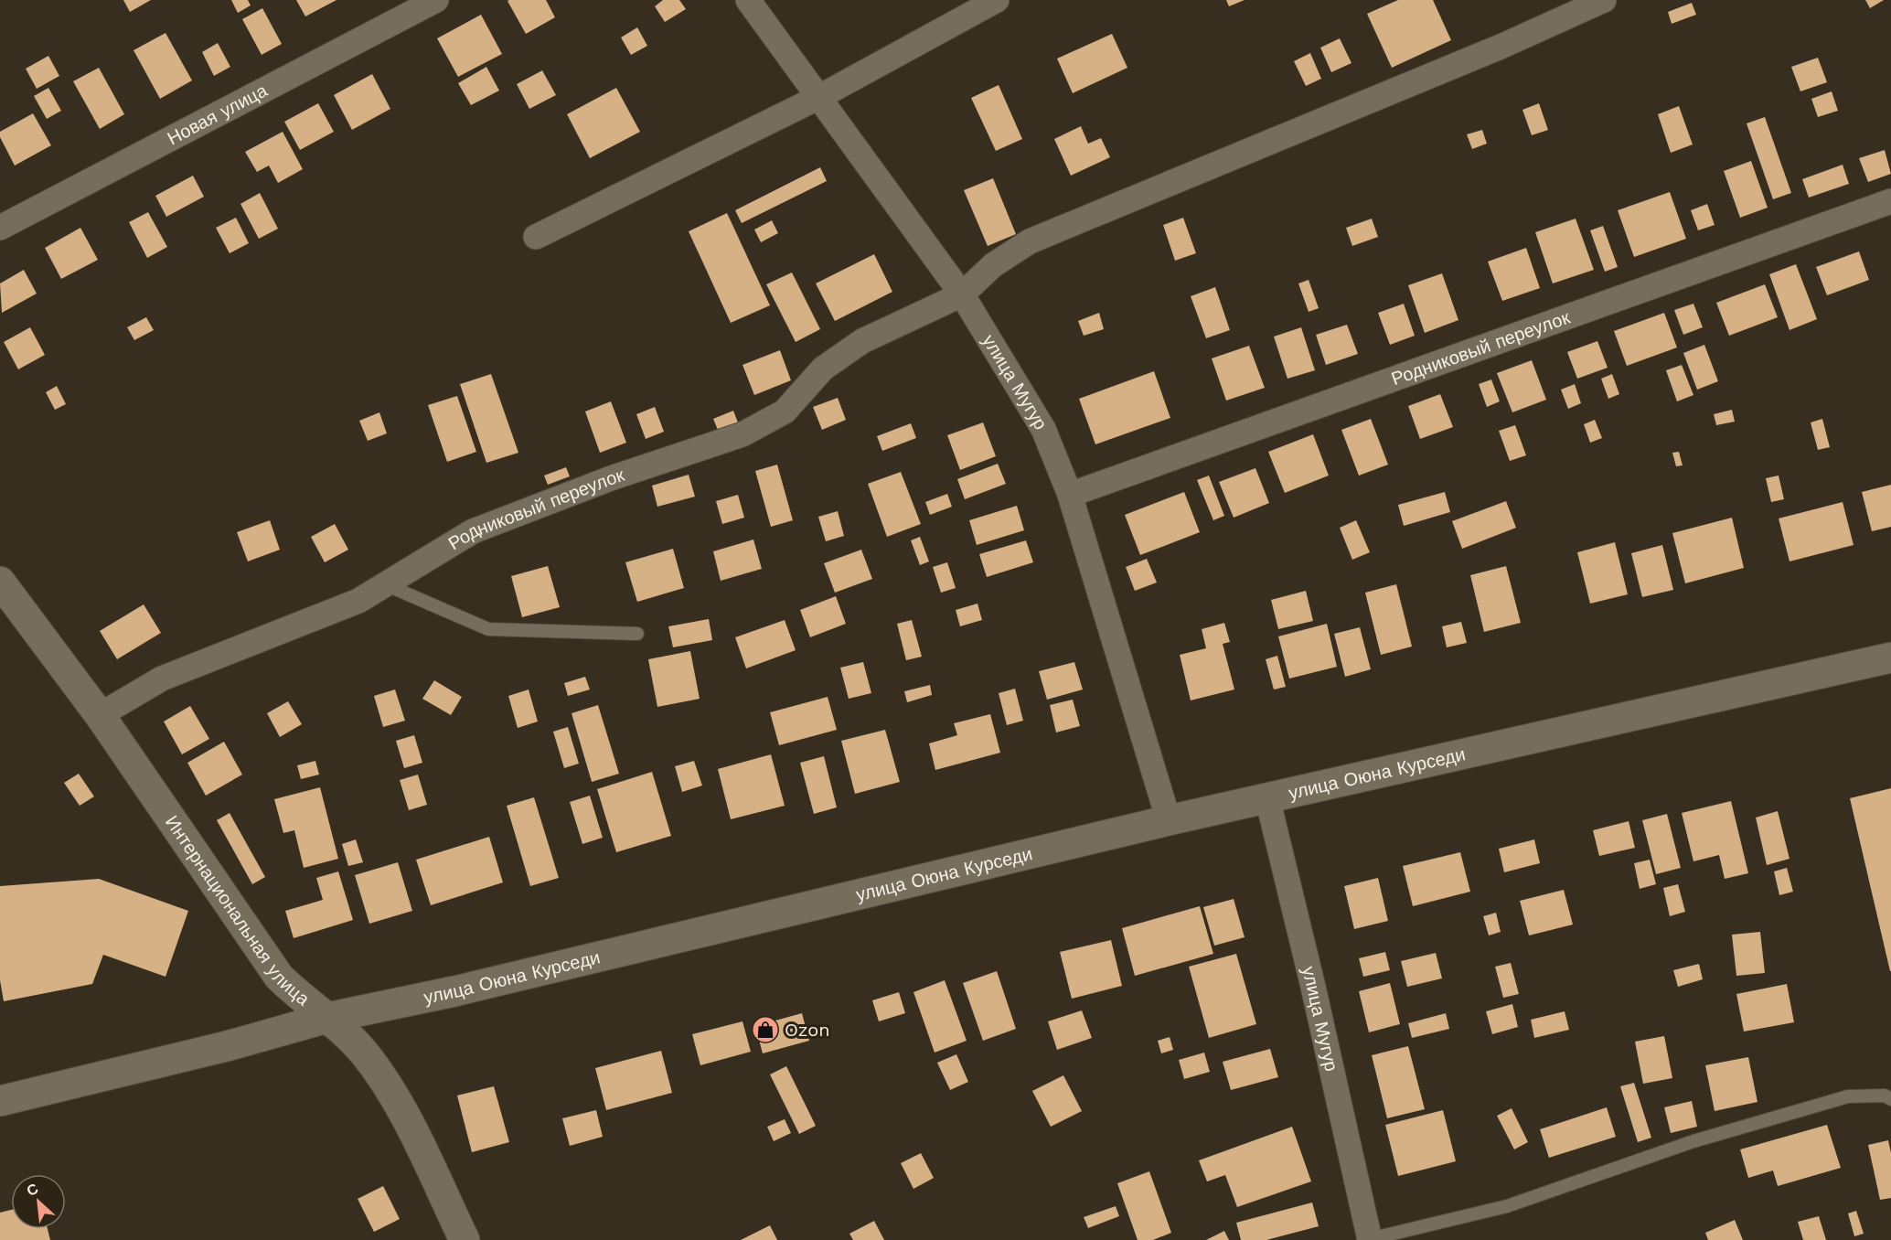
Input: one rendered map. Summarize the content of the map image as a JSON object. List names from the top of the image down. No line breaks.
{"streets":{"street":["Новая улица","Родниковый переулок","улица Мугур","улица Оюна Курседи","Интернациональная улица"]},"crossings":[["Родниковый переулок","улица Мугур"],["Родниковый переулок","Интернациональная улица"],["улица Мугур","улица Оюна Курседи"],["улица Оюна Курседи","Интернациональная улица"]],"places":{"shop":["Ozon"]},"north":"top left"}
